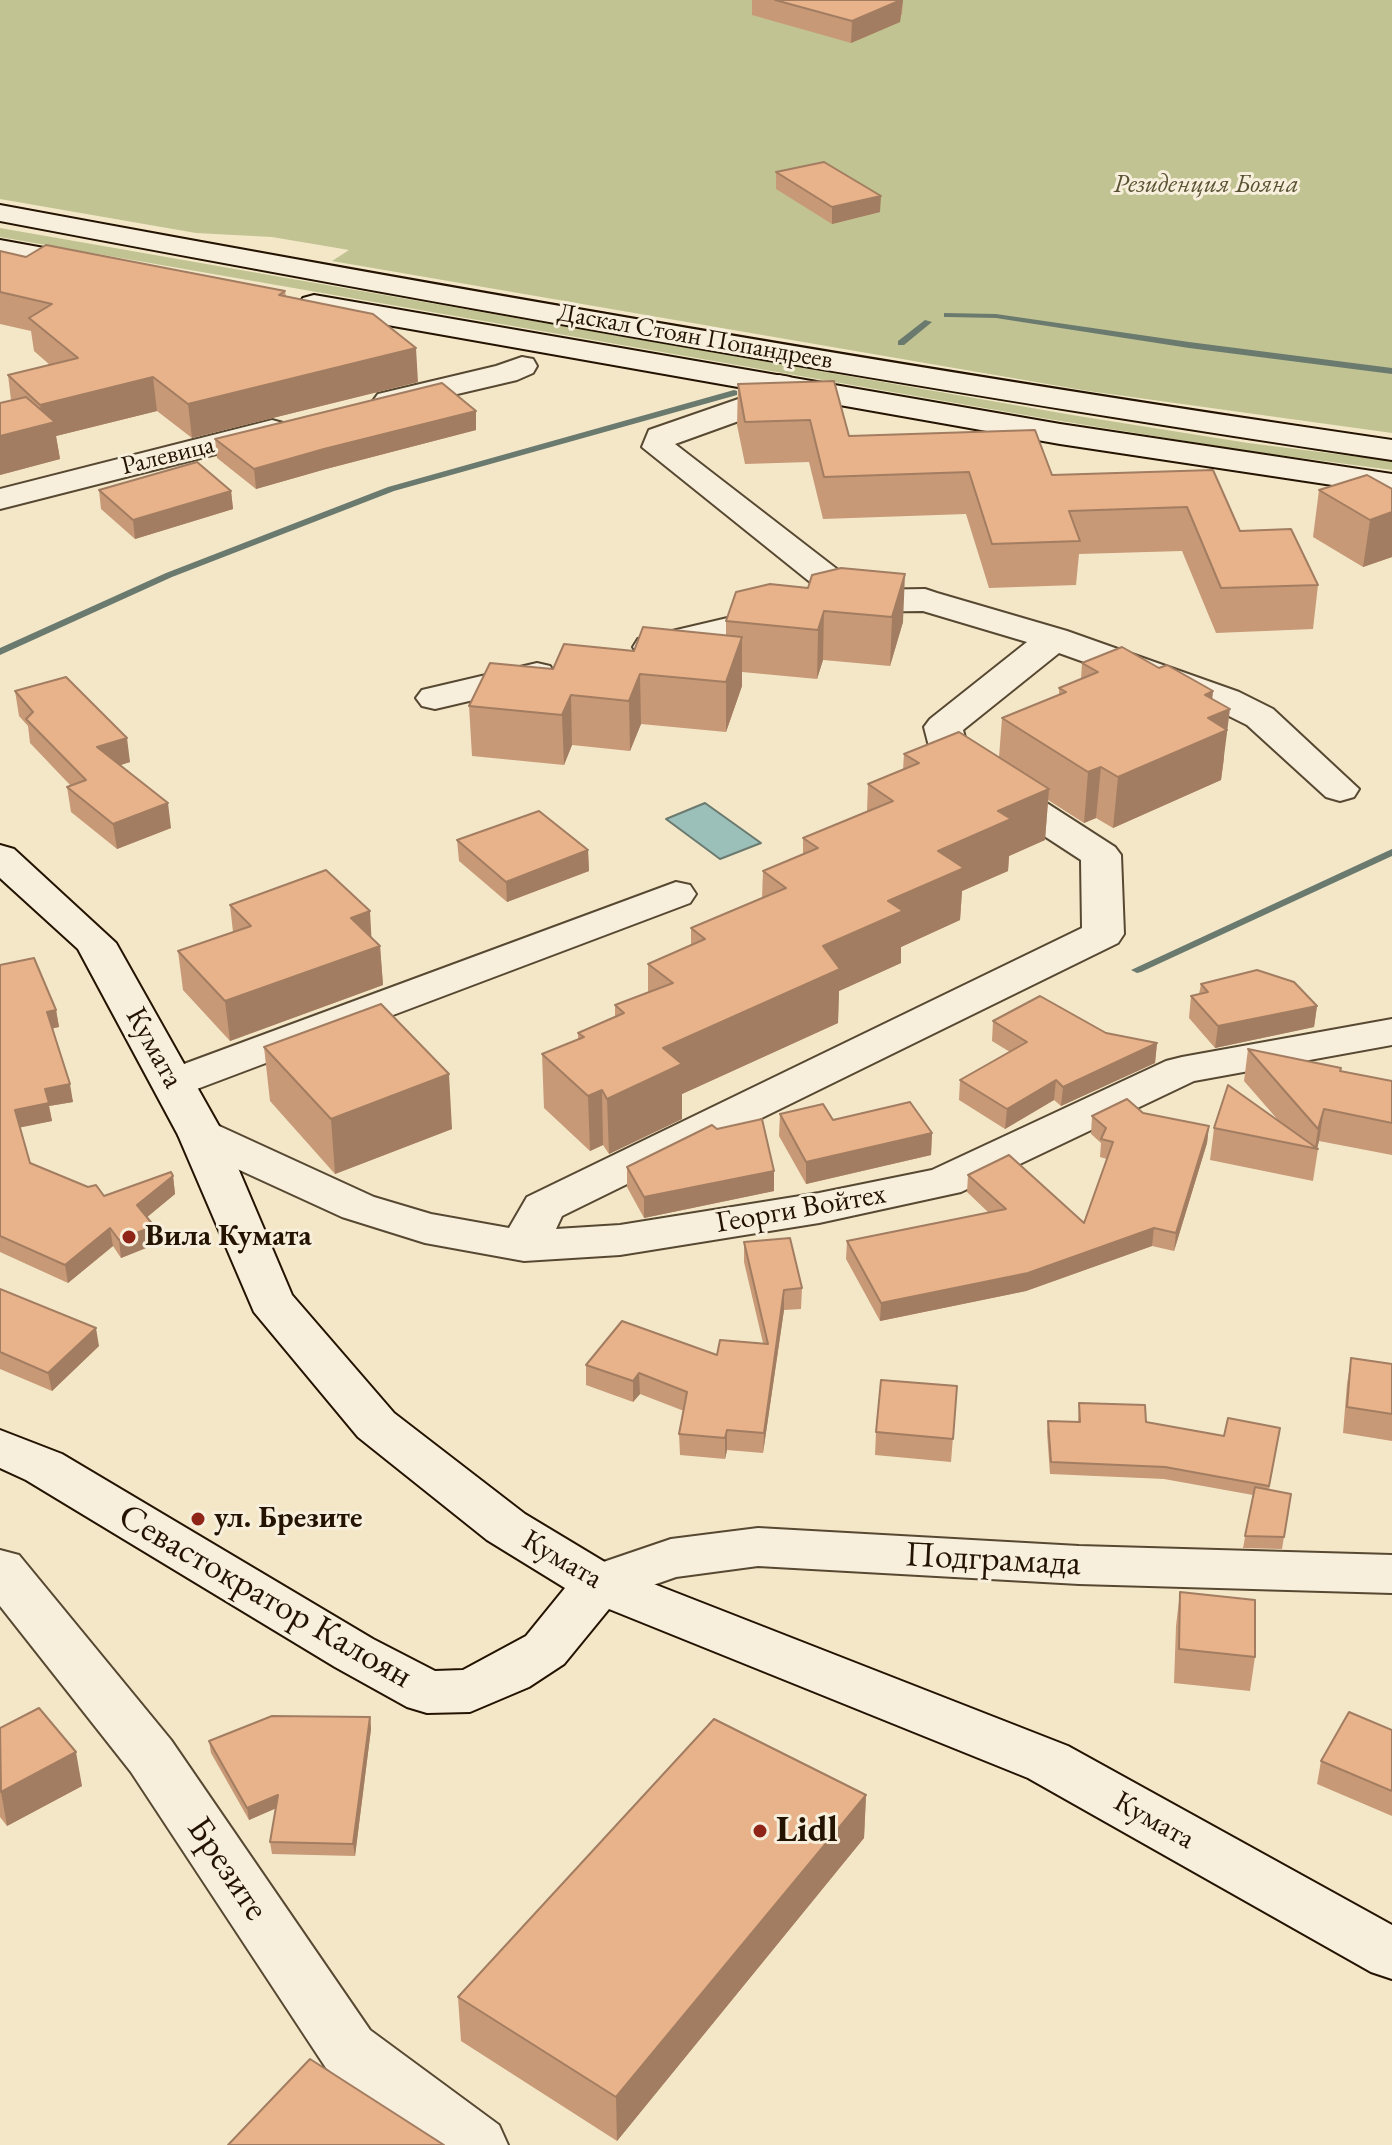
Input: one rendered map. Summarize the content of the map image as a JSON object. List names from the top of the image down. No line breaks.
{"streets":{"street":["Даскал Стоян Попандреев","Ралевица","Кумата","Георги Войтех","Подграмада","Севастократор Калоян","Брезите"]},"crossings":[["Кумата","Георги Войтех"],["Кумата","Подграмада"],["Кумата","Севастократор Калоян"],["Подграмада","Севастократор Калоян"]],"parks":["Резиденция Бояна"],"places":["Вила Кумата","ул. Брезите","Lidl"]}
